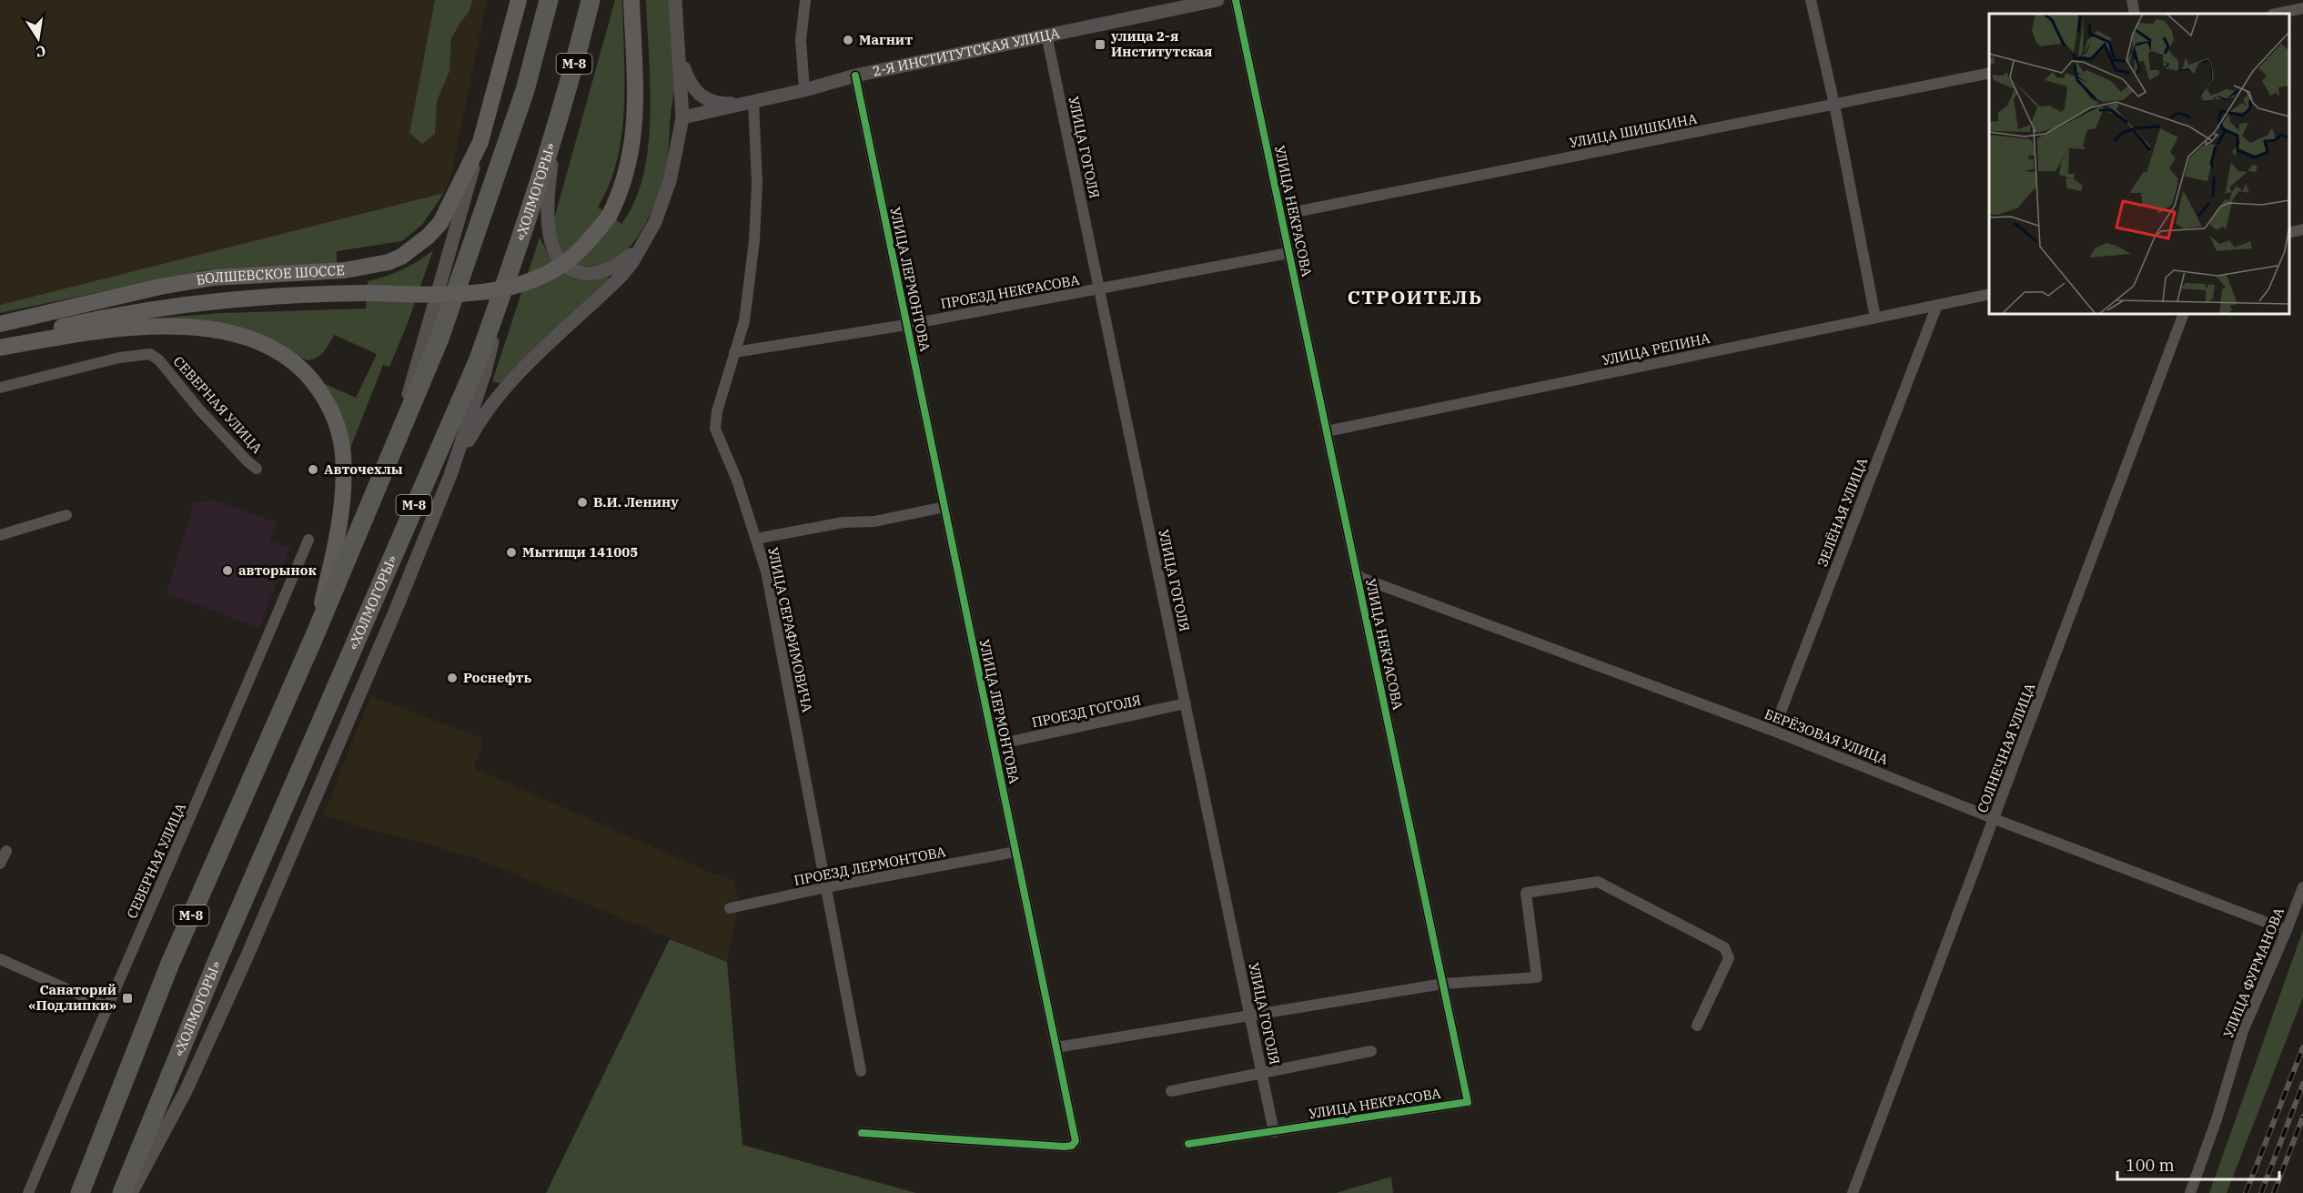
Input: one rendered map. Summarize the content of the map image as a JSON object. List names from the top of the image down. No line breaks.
{"streets":{"highway":["М-8","«ХОЛМОГОРЫ»"],"main road":["БОЛШЕВСКОЕ ШОССЕ"],"street":["2-Я ИНСТИТУТСКАЯ УЛИЦА","УЛИЦА ШИШКИНА","УЛИЦА ГОГОЛЯ","УЛИЦА НЕКРАСОВА","УЛИЦА ЛЕРМОНТОВА","ПРОЕЗД НЕКРАСОВА","УЛИЦА РЕПИНА","СЕВЕРНАЯ УЛИЦА","ЗЕЛЁНАЯ УЛИЦА","УЛИЦА СЕРАФИМОВИЧА","ПРОЕЗД ГОГОЛЯ","БЕРЁЗОВАЯ УЛИЦА","СОЛНЕЧНАЯ УЛИЦА","ПРОЕЗД ЛЕРМОНТОВА","УЛИЦА ФУРМАНОВА"]},"crossings":[["2-Я ИНСТИТУТСКАЯ УЛИЦА","УЛИЦА ГОГОЛЯ"],["2-Я ИНСТИТУТСКАЯ УЛИЦА","УЛИЦА ЛЕРМОНТОВА"],["2-Я ИНСТИТУТСКАЯ УЛИЦА","УЛИЦА СЕРАФИМОВИЧА"],["УЛИЦА ШИШКИНА","УЛИЦА НЕКРАСОВА"],["УЛИЦА ГОГОЛЯ","УЛИЦА НЕКРАСОВА"],["УЛИЦА ГОГОЛЯ","ПРОЕЗД НЕКРАСОВА"],["УЛИЦА ГОГОЛЯ","ПРОЕЗД ГОГОЛЯ"],["УЛИЦА НЕКРАСОВА","ПРОЕЗД НЕКРАСОВА"],["УЛИЦА НЕКРАСОВА","УЛИЦА РЕПИНА"],["УЛИЦА НЕКРАСОВА","БЕРЁЗОВАЯ УЛИЦА"],["УЛИЦА ЛЕРМОНТОВА","ПРОЕЗД НЕКРАСОВА"],["УЛИЦА ЛЕРМОНТОВА","ПРОЕЗД ГОГОЛЯ"],["УЛИЦА ЛЕРМОНТОВА","ПРОЕЗД ЛЕРМОНТОВА"],["ПРОЕЗД НЕКРАСОВА","УЛИЦА СЕРАФИМОВИЧА"],["УЛИЦА РЕПИНА","ЗЕЛЁНАЯ УЛИЦА"],["ЗЕЛЁНАЯ УЛИЦА","БЕРЁЗОВАЯ УЛИЦА"],["УЛИЦА СЕРАФИМОВИЧА","ПРОЕЗД ЛЕРМОНТОВА"],["БЕРЁЗОВАЯ УЛИЦА","СОЛНЕЧНАЯ УЛИЦА"],["БЕРЁЗОВАЯ УЛИЦА","УЛИЦА ФУРМАНОВА"]],"districts":["СТРОИТЕЛЬ"],"places":{"other":["Магнит","Авточехлы","В.И. Ленину","Мытищи 141005","авторынок","Роснефть"],"transit":["улица 2-я Институтская","Санаторий «Подлипки»"]},"scale_bar":"100 m","north":"bottom"}
